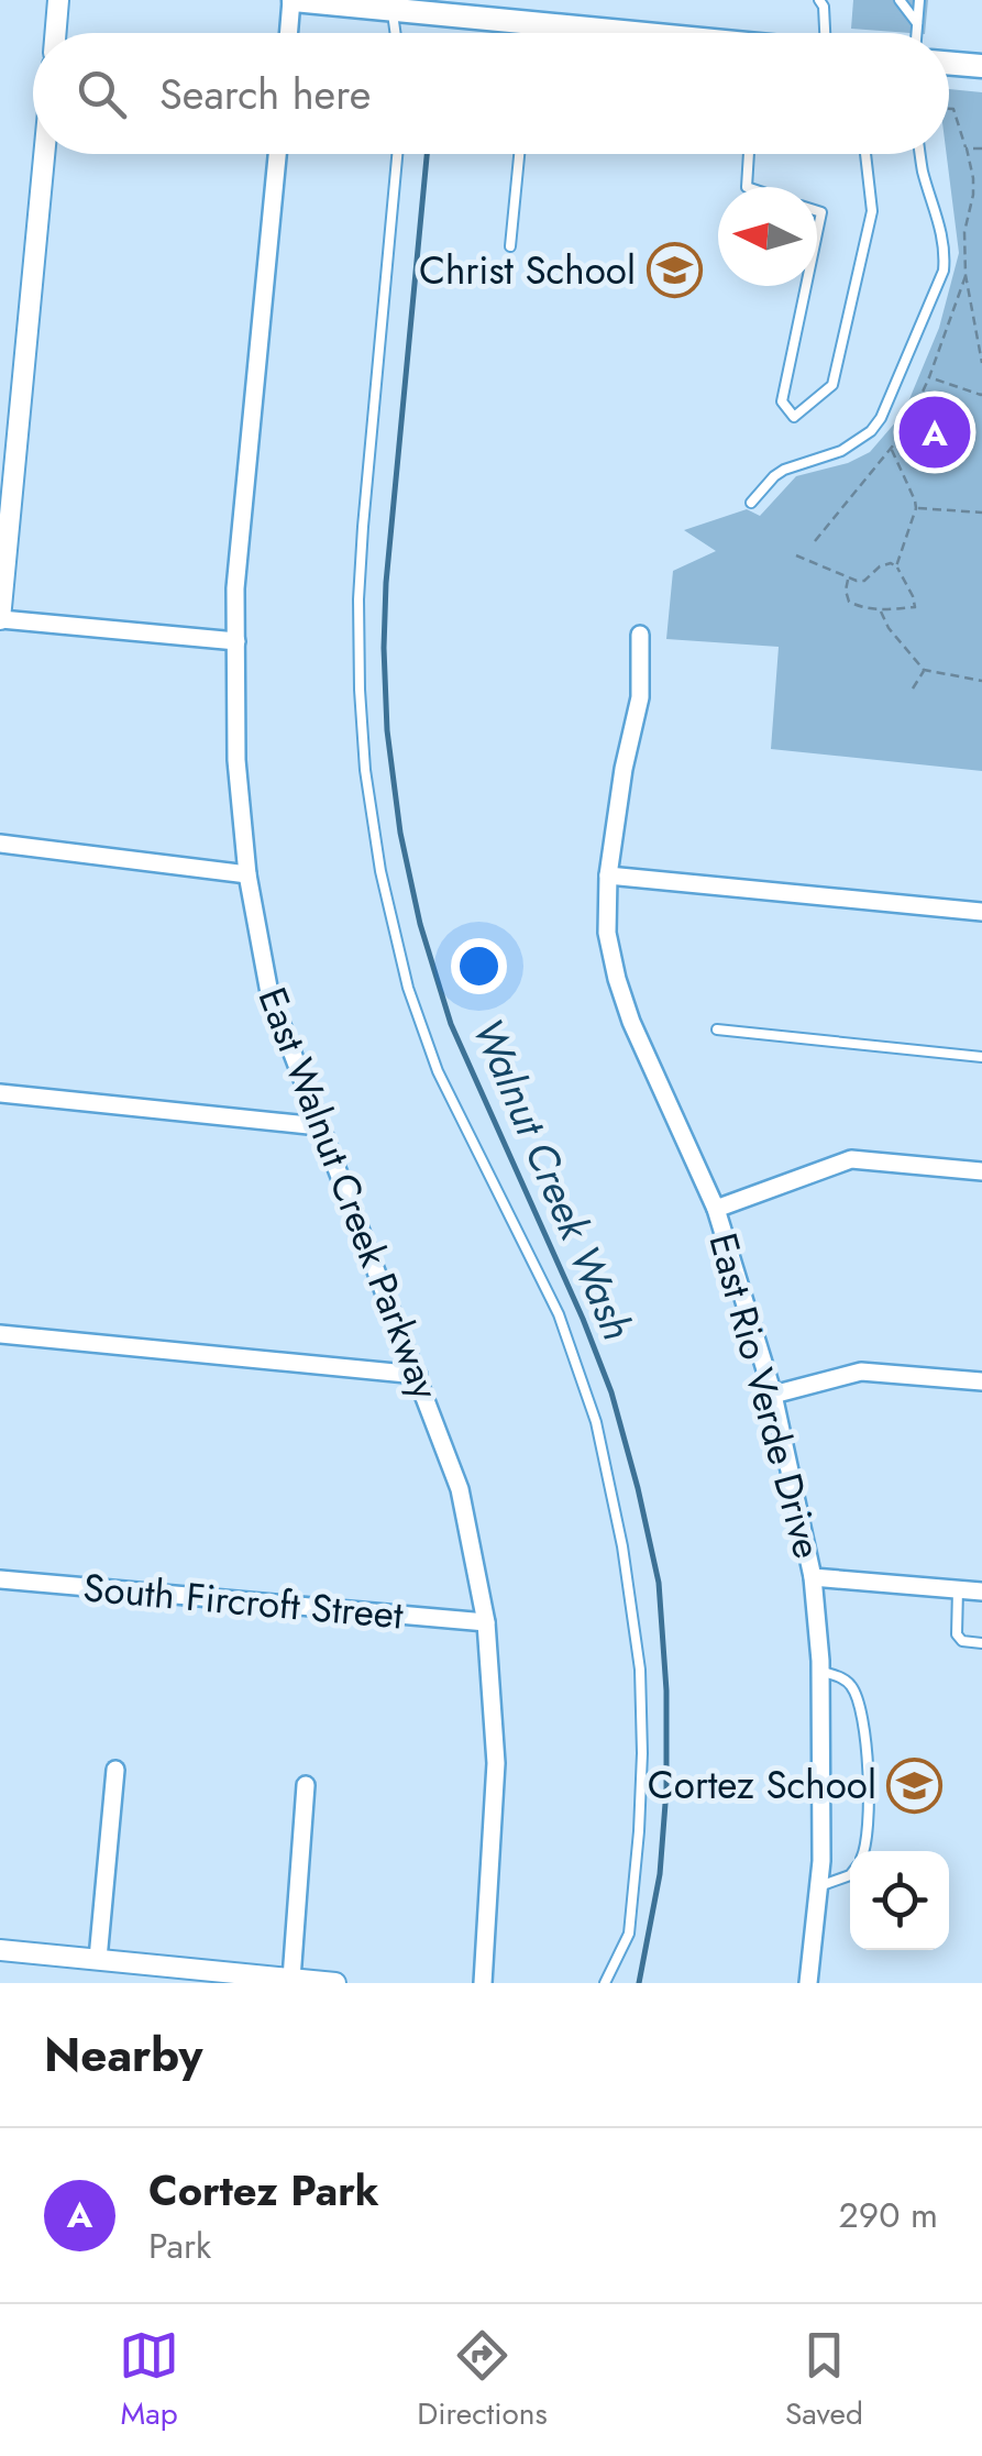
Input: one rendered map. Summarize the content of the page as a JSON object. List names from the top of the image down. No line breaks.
{"streets":{"street":["East Walnut Creek Parkway","East Rio Verde Drive","South Fircroft Street"]},"crossings":[["East Walnut Creek Parkway","South Fircroft Street"]],"water":["Walnut Creek Wash"],"places":{"school or university":["Christ School","Cortez School"]},"north":"left","page":{"search":"Search here","pins":"A","heading":"Nearby","list":[{"mark":"A","name":"Cortez Park","note":"Park","value":"290 m"}],"nav":["Map","Directions","Saved"]}}
